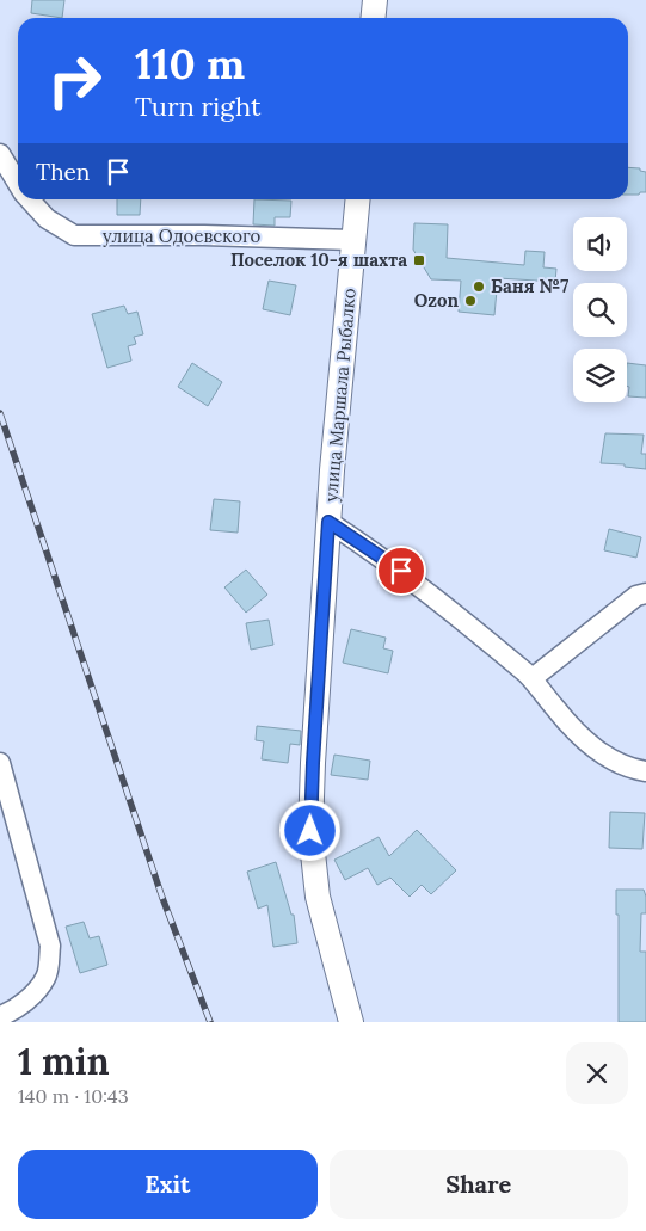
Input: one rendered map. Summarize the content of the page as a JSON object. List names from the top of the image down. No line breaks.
{"streets":{"street":["улица Одоевского","улица Маршала Рыбалко"]},"crossings":[["улица Одоевского","улица Маршала Рыбалко"]],"places":{"transit":["Поселок 10-я шахта"],"other":["Баня №7","Ozon"]},"page":{"turn":["110 m","Turn right"],"then":"Then","heading":["1 min","140 m · 10:43"],"buttons":["Exit","Share"]}}
